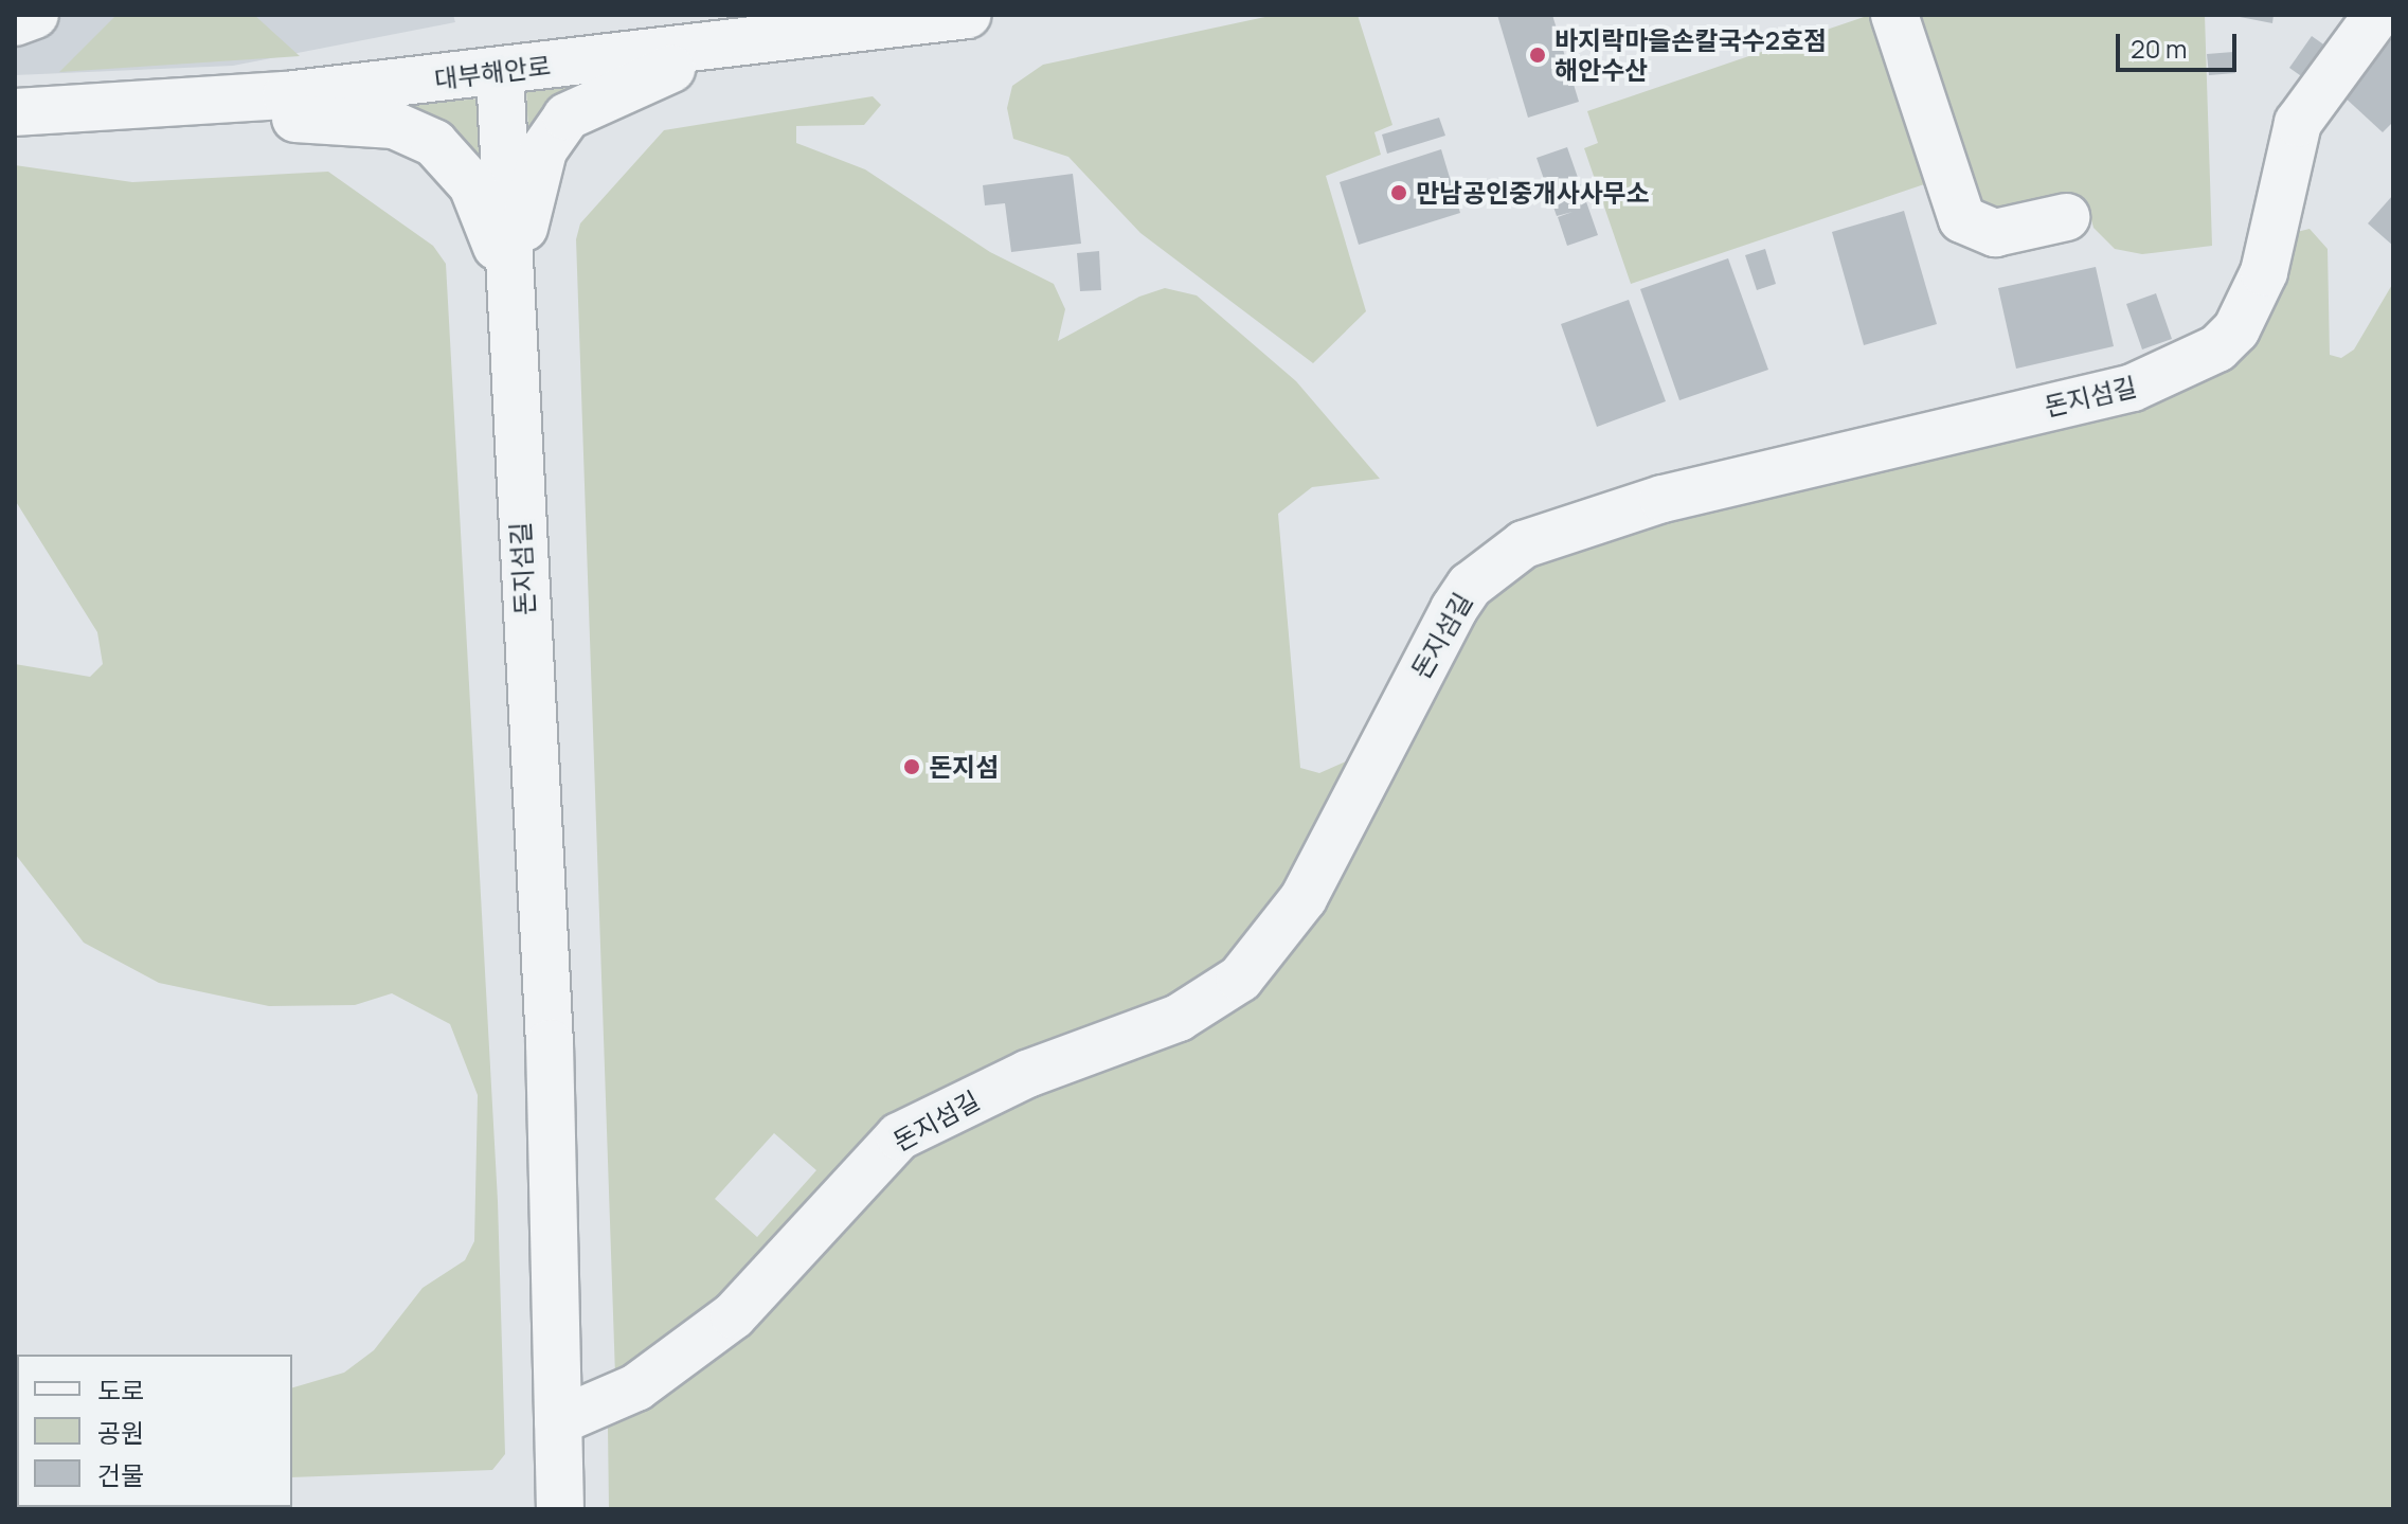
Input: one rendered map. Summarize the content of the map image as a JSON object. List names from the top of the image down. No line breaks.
{"streets":{"street":["대부해안로","돈지섬길"]},"crossings":[["대부해안로","돈지섬길"]],"places":["바지락마을손칼국수2호점 해안수산","만남공인중개사사무소","돈지섬"],"legend":["도로","공원","건물"],"scale_bar":"20 m"}
